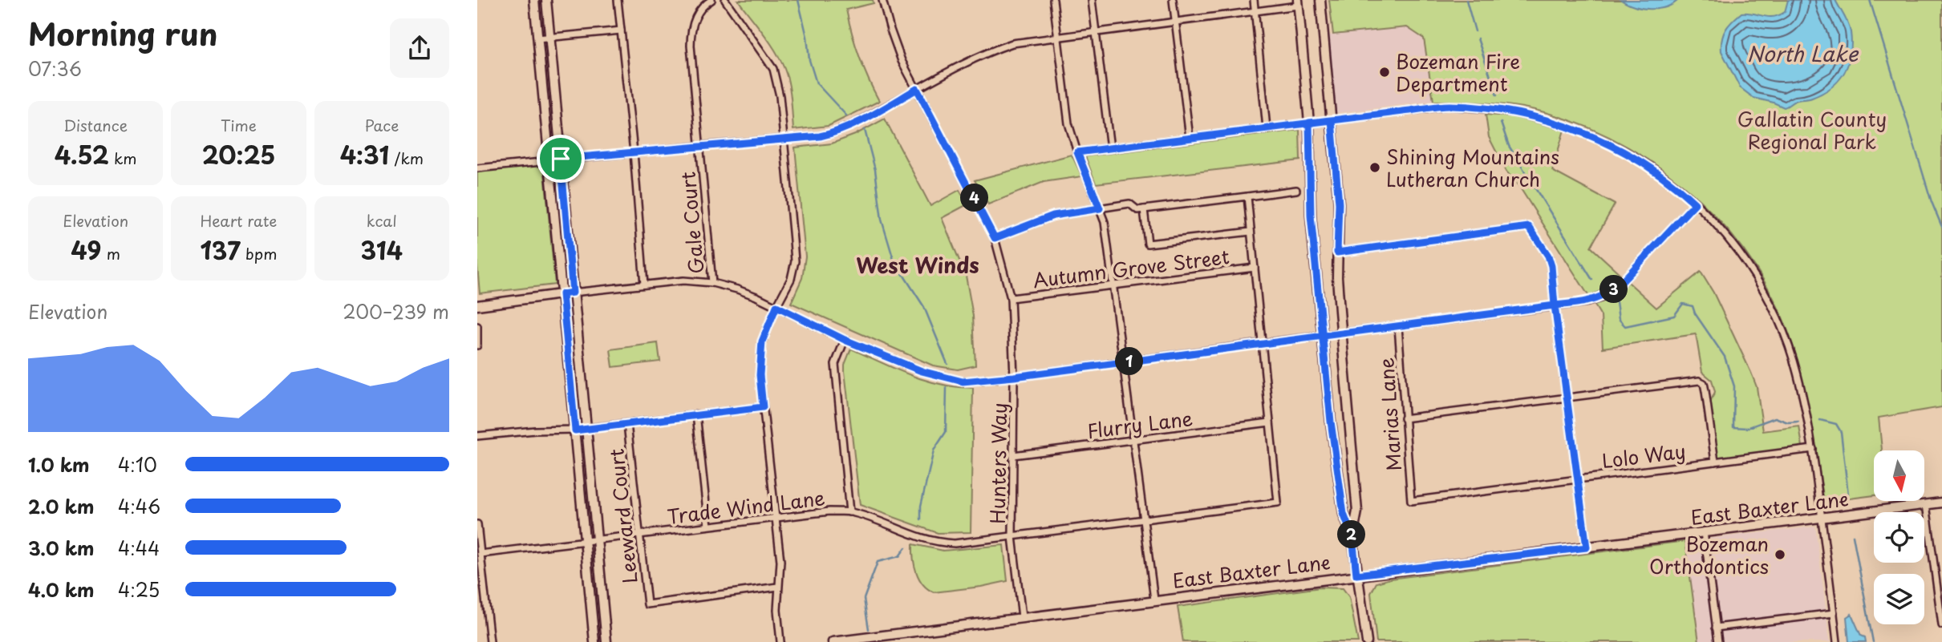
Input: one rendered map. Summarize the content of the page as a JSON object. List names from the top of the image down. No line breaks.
{"streets":{"main road":["East Baxter Lane"],"street":["Gale Court","Autumn Grove Street","Marias Lane","Flurry Lane","Lolo Way","Hunters Way","Trade Wind Lane","Leeward Court"]},"crossings":[["Autumn Grove Street","Hunters Way"],["Marias Lane","Lolo Way"],["Flurry Lane","Hunters Way"],["Flurry Lane","Trade Wind Lane"],["Hunters Way","Trade Wind Lane"],["Hunters Way","East Baxter Lane"],["Trade Wind Lane","Leeward Court"]],"districts":["West Winds"],"water":["North Lake"],"parks":["Gallatin County Regional Park"],"places":["Bozeman Fire Department","Shining Mountains Lutheran Church","Bozeman Orthodontics"],"north":"bottom","page":{"heading":["Morning run","07:36"],"stats":[["Distance","4.52 km"],["Time","20:25"],["Pace","4:31 /km"],["Elevation","49 m"],["Heart rate","137 bpm"],["kcal","314"]],"pins":["4","3","1","2"],"chart":["Elevation","200–239 m"],"list":[{"name":"1.0 km","note":"4:10"},{"name":"2.0 km","note":"4:46"},{"name":"3.0 km","note":"4:44"},{"name":"4.0 km","note":"4:25"}]}}
